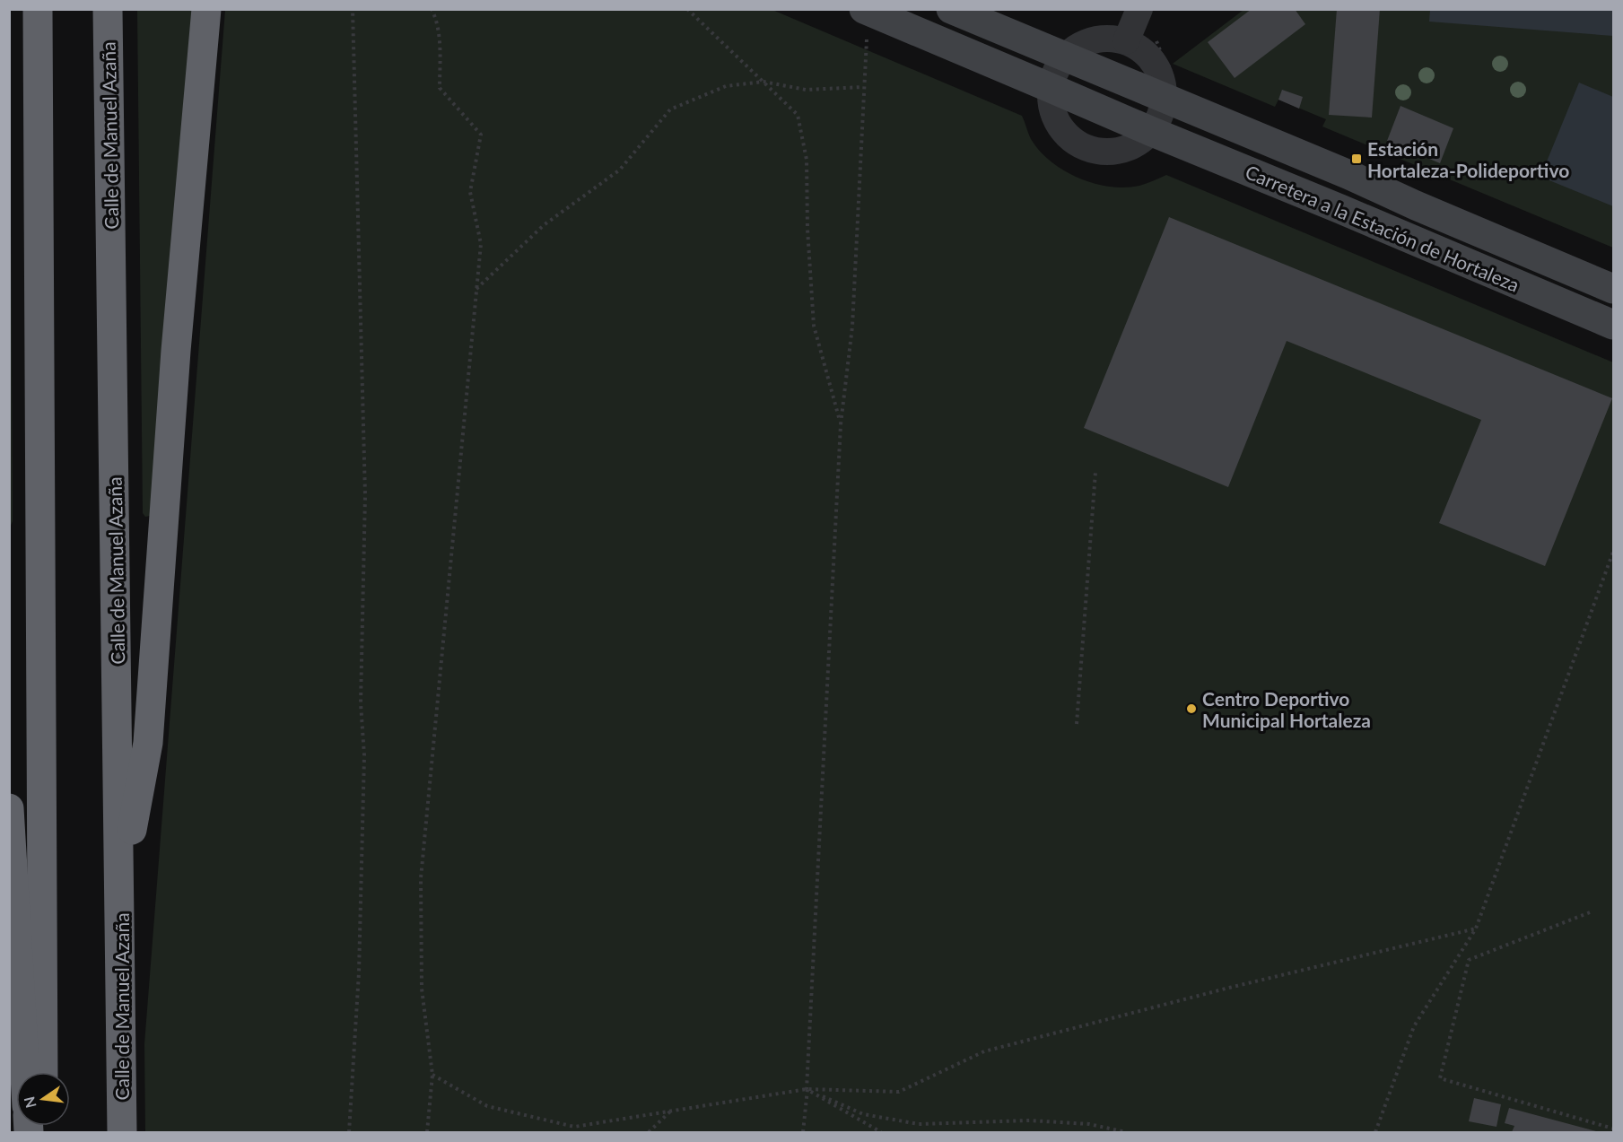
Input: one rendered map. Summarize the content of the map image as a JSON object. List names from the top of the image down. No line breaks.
{"streets":{"highway":["Calle de Manuel Azaña"],"street":["Carretera a la Estación de Hortaleza"]},"places":{"transit":["Estación Hortaleza-Polideportivo"],"other":["Centro Deportivo Municipal Hortaleza"]},"north":"left"}
